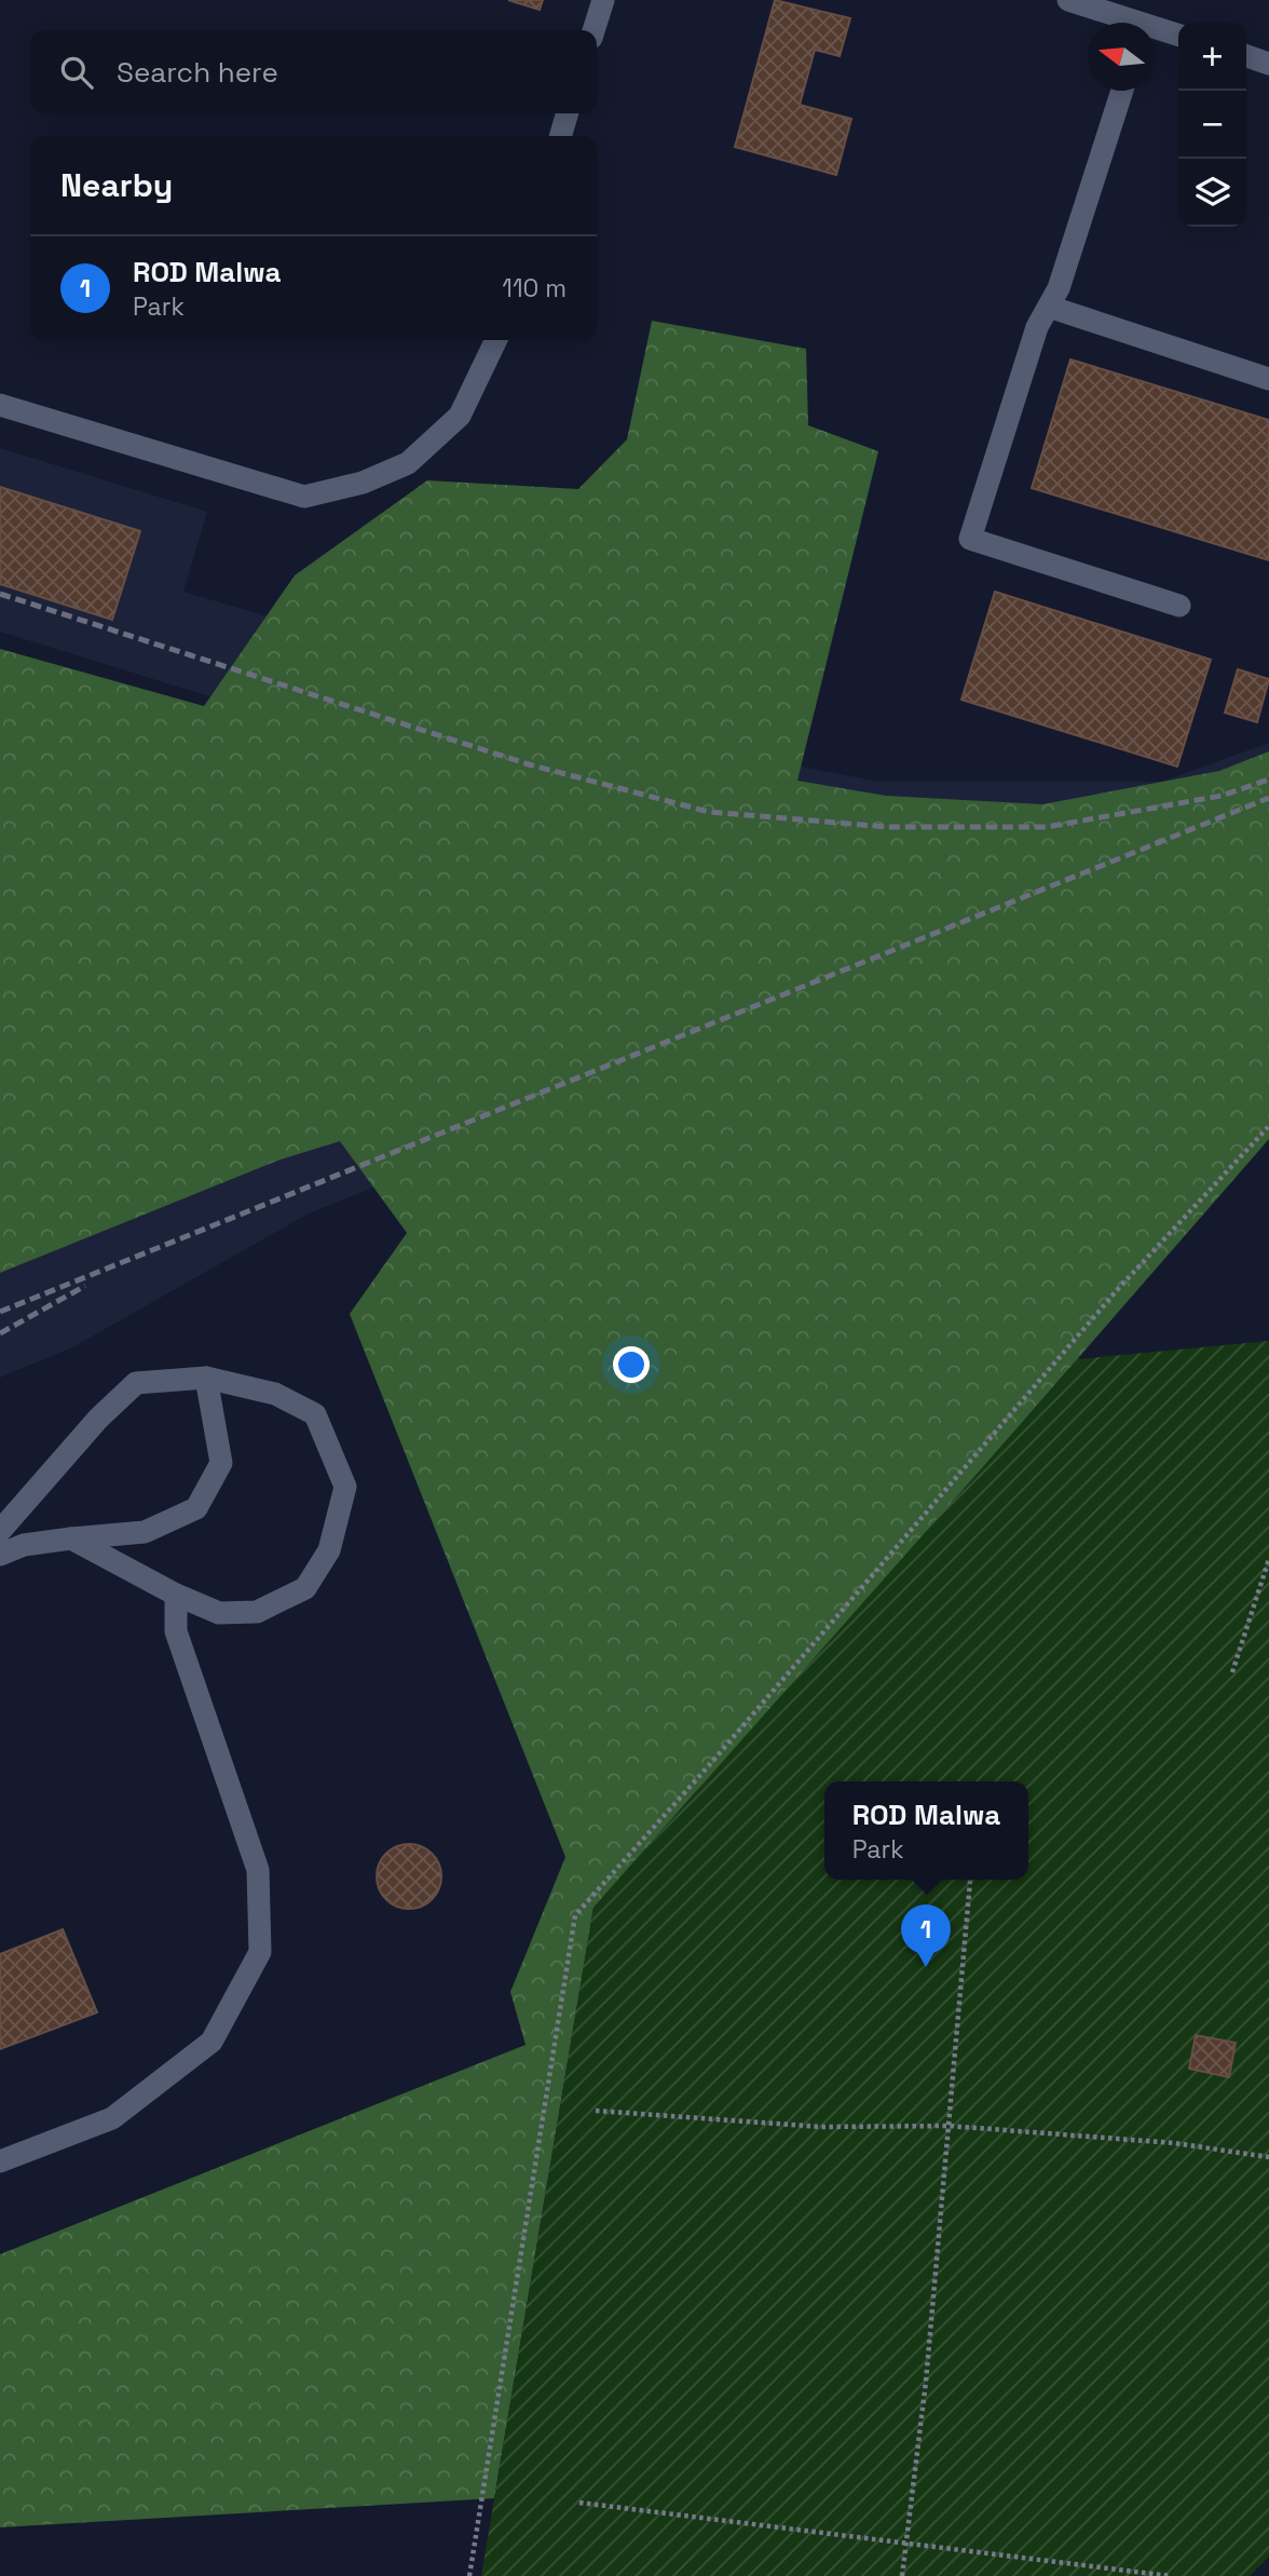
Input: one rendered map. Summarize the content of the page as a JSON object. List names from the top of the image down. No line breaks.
{"north":"left","page":{"map_buttons":["+","−"],"search":"Search here","heading":"Nearby","list":[{"mark":"1","name":"ROD Malwa","note":"Park","value":"110 m"}],"popup":["ROD Malwa","Park"],"pins":"1"}}
